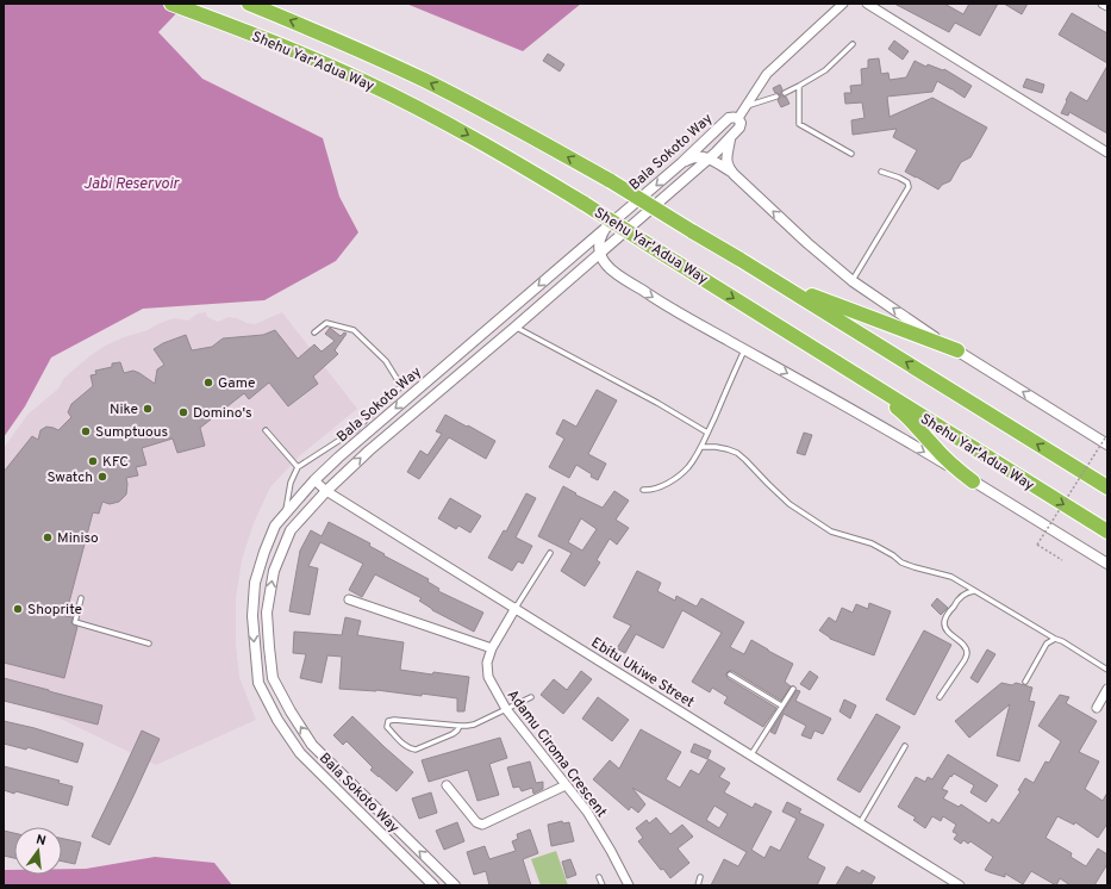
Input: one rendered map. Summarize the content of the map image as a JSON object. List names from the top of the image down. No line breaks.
{"streets":{"highway":["Shehu Yar'Adua Way"],"street":["Bala Sokoto Way","Ebitu Ukiwe Street","Adamu Ciroma Crescent"]},"crossings":[["Bala Sokoto Way","Ebitu Ukiwe Street"],["Ebitu Ukiwe Street","Adamu Ciroma Crescent"]],"water":["Jabi Reservoir"],"places":["Game","Nike","Domino's","Sumptuous","KFC","Swatch","Miniso","Shoprite"],"north":"top"}
